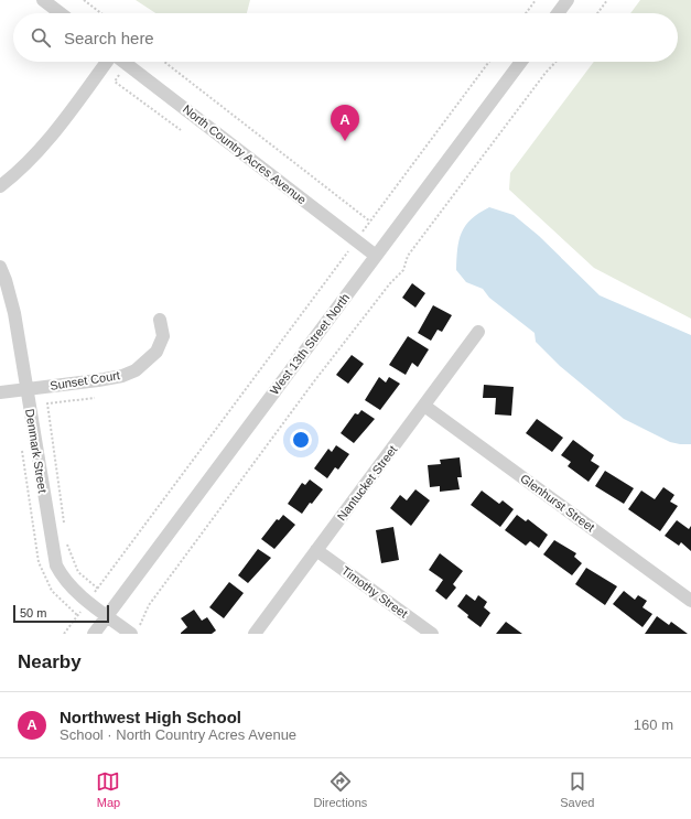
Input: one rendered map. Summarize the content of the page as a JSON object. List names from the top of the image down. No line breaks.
{"streets":{"street":["North Country Acres Avenue","West 13th Street North","Sunset Court","Denmark Street","Nantucket Street","Glenhurst Street","Timothy Street"]},"crossings":[["North Country Acres Avenue","West 13th Street North"],["West 13th Street North","Denmark Street"],["Sunset Court","Denmark Street"],["Nantucket Street","Glenhurst Street"],["Nantucket Street","Timothy Street"]],"scale_bar":"50 m","page":{"search":"Search here","pins":"A","scale":"50 m","heading":"Nearby","list":[{"mark":"A","name":"Northwest High School","note":"School · North Country Acres Avenue","value":"160 m"}],"nav":["Map","Directions","Saved"]}}
